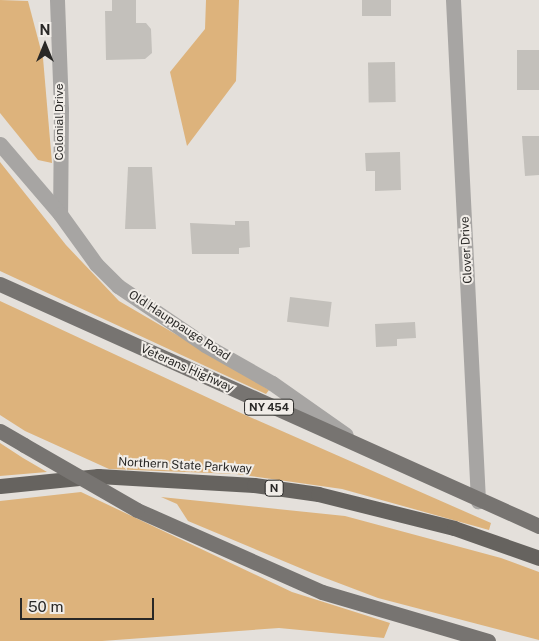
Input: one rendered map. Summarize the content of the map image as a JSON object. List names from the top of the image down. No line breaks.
{"streets":{"highway":["Northern State Parkway","N"],"main road":["Veterans Highway","NY 454"],"street":["Colonial Drive","Clover Drive","Old Hauppauge Road"]},"crossings":[["Colonial Drive","Old Hauppauge Road"],["Clover Drive","Veterans Highway"],["Old Hauppauge Road","Veterans Highway"]],"scale_bar":"50 m","north":"top"}
